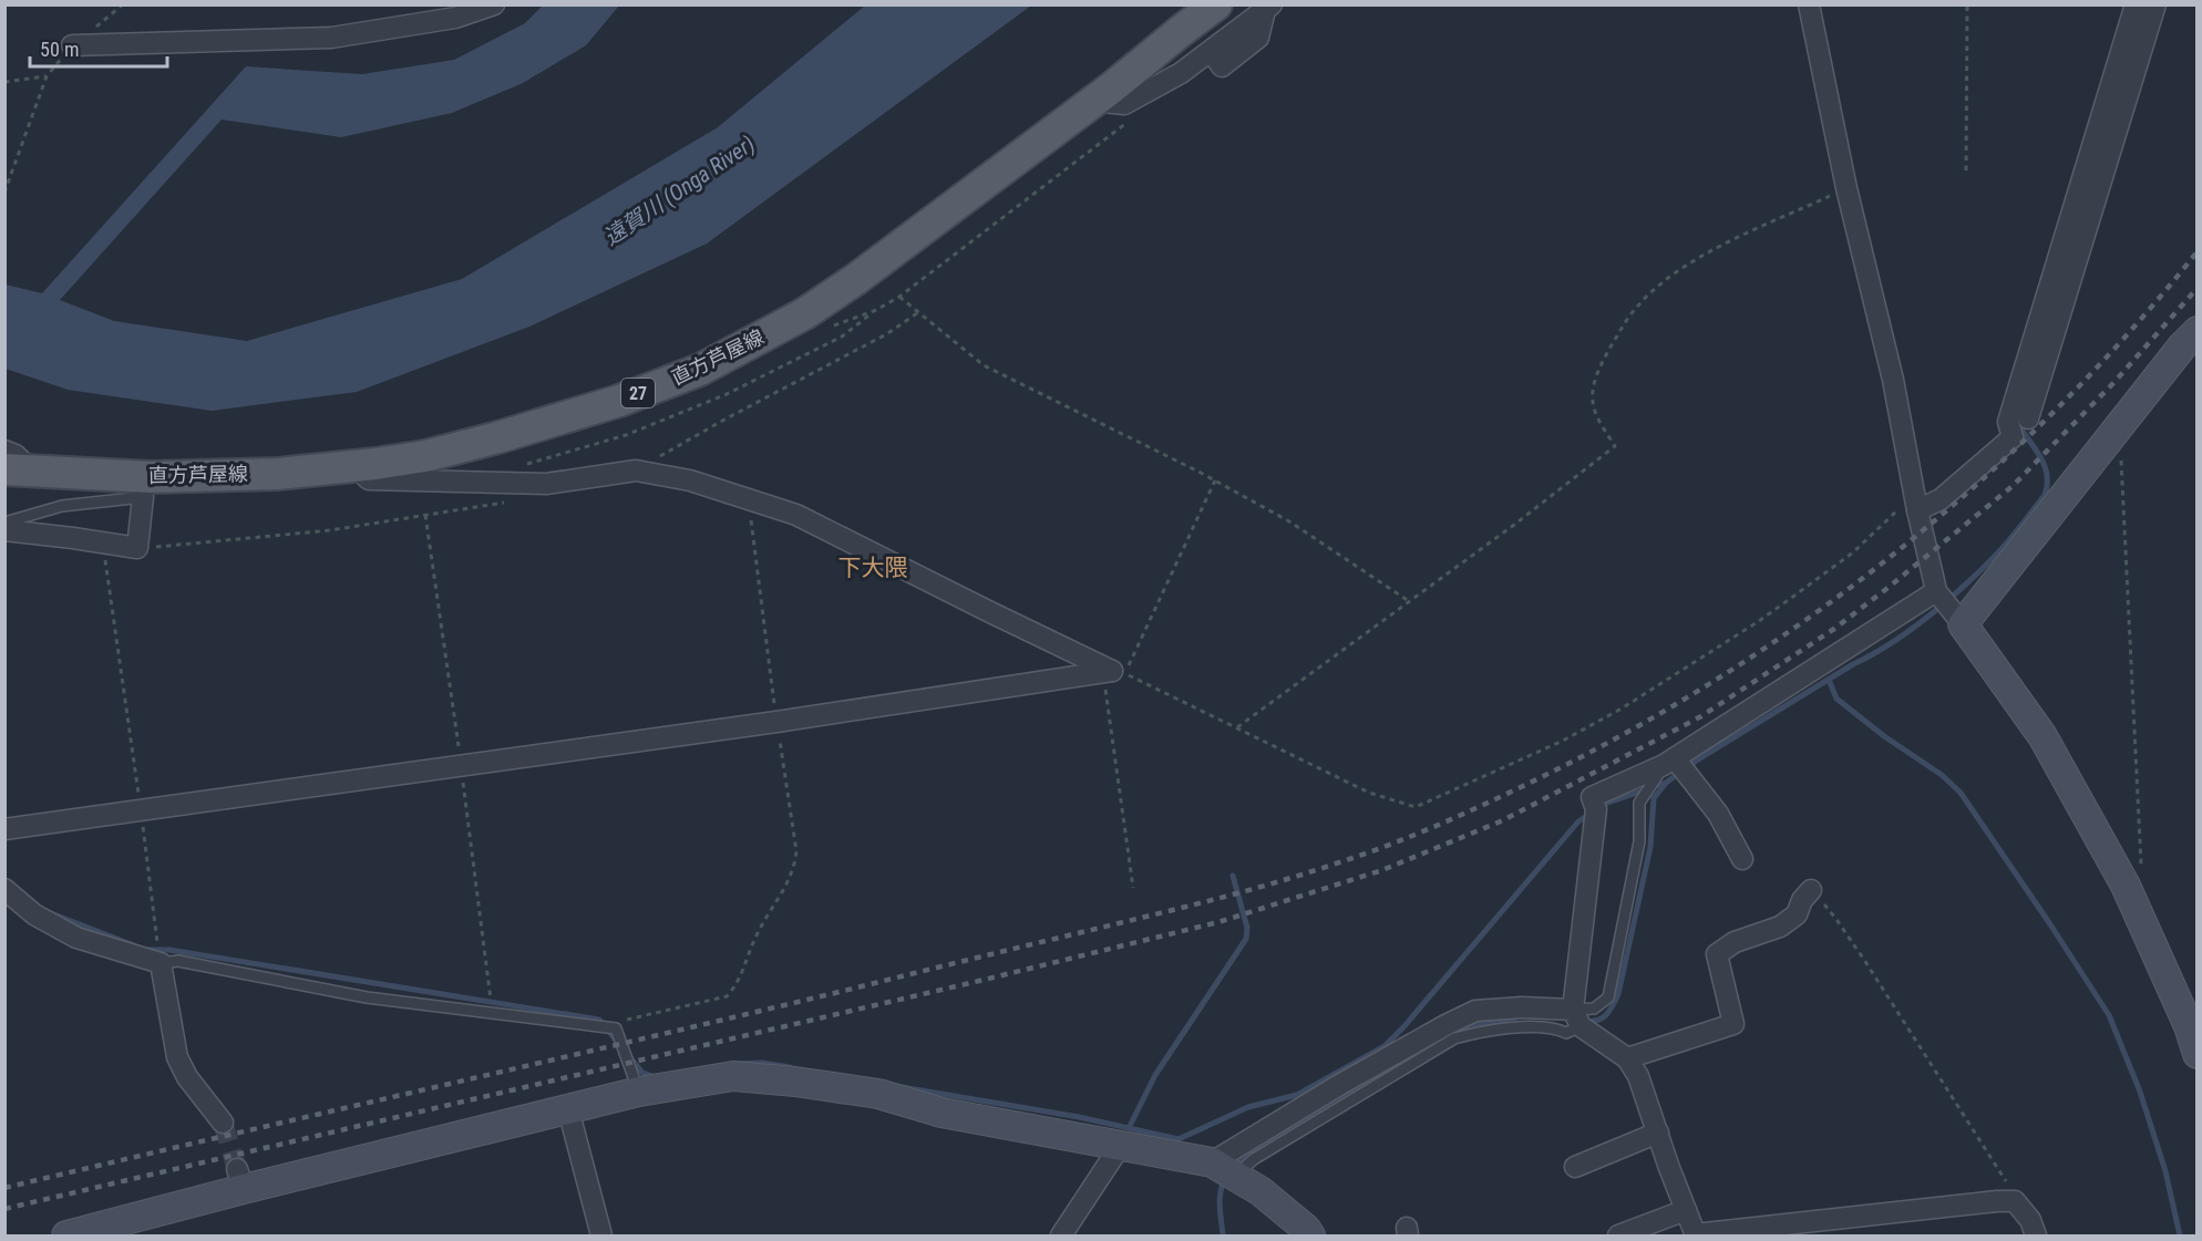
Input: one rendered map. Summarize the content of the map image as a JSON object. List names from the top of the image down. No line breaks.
{"streets":{"main road":["直方芦屋線","27"]},"districts":["下大隈"],"water":["遠賀川 (Onga River)"],"scale_bar":"50 m"}
